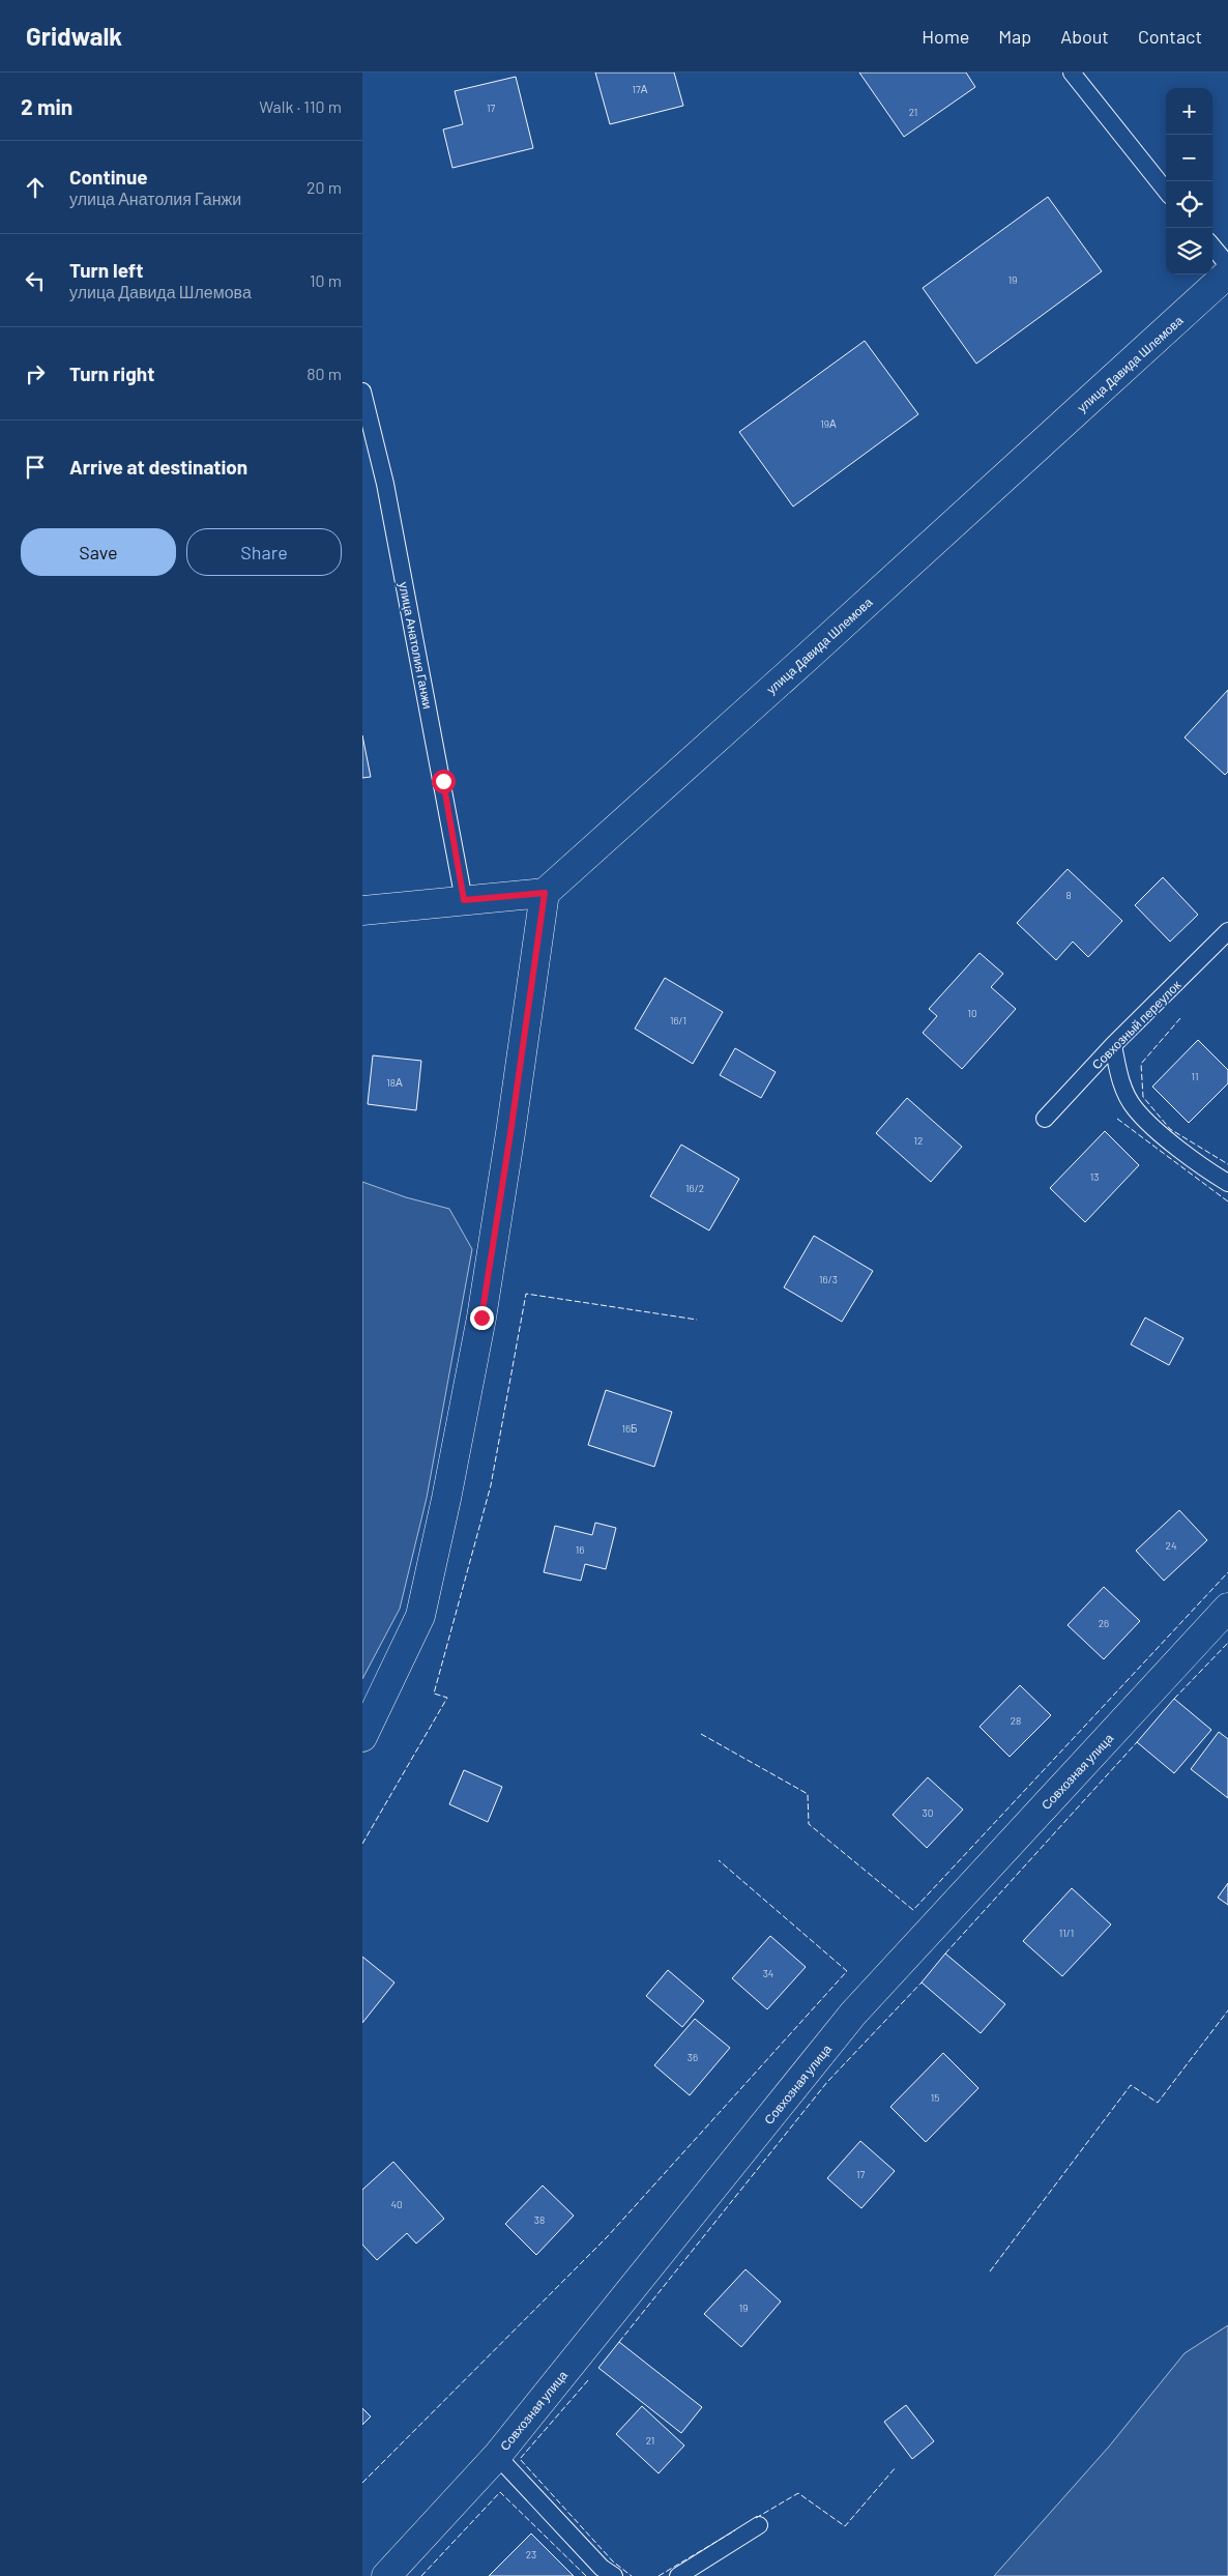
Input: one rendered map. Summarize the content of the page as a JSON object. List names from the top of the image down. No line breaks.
{"streets":{"street":["улица Давида Шлемова","Совхозная улица"],"lane":["улица Анатолия Ганжи","Совхозный переулок"]},"house_numbers":["17А","17","21","19","19А","8","10","16/1","11","18А","12","13","16/2","16/3","16Б","24","16","26","28","30","11/1","34","36","15","17","40","38","19","21","23"],"page":{"header":"Gridwalk","nav":["Home","Map","About","Contact"],"heading":["2 min","Walk · 110 m"],"map_buttons":["+","−"],"list":[["Continue","улица Анатолия Ганжи","20 m"],["Turn left","улица Давида Шлемова","10 m"],["Turn right","80 m"],"Arrive at destination"],"buttons":["Save","Share"]}}
